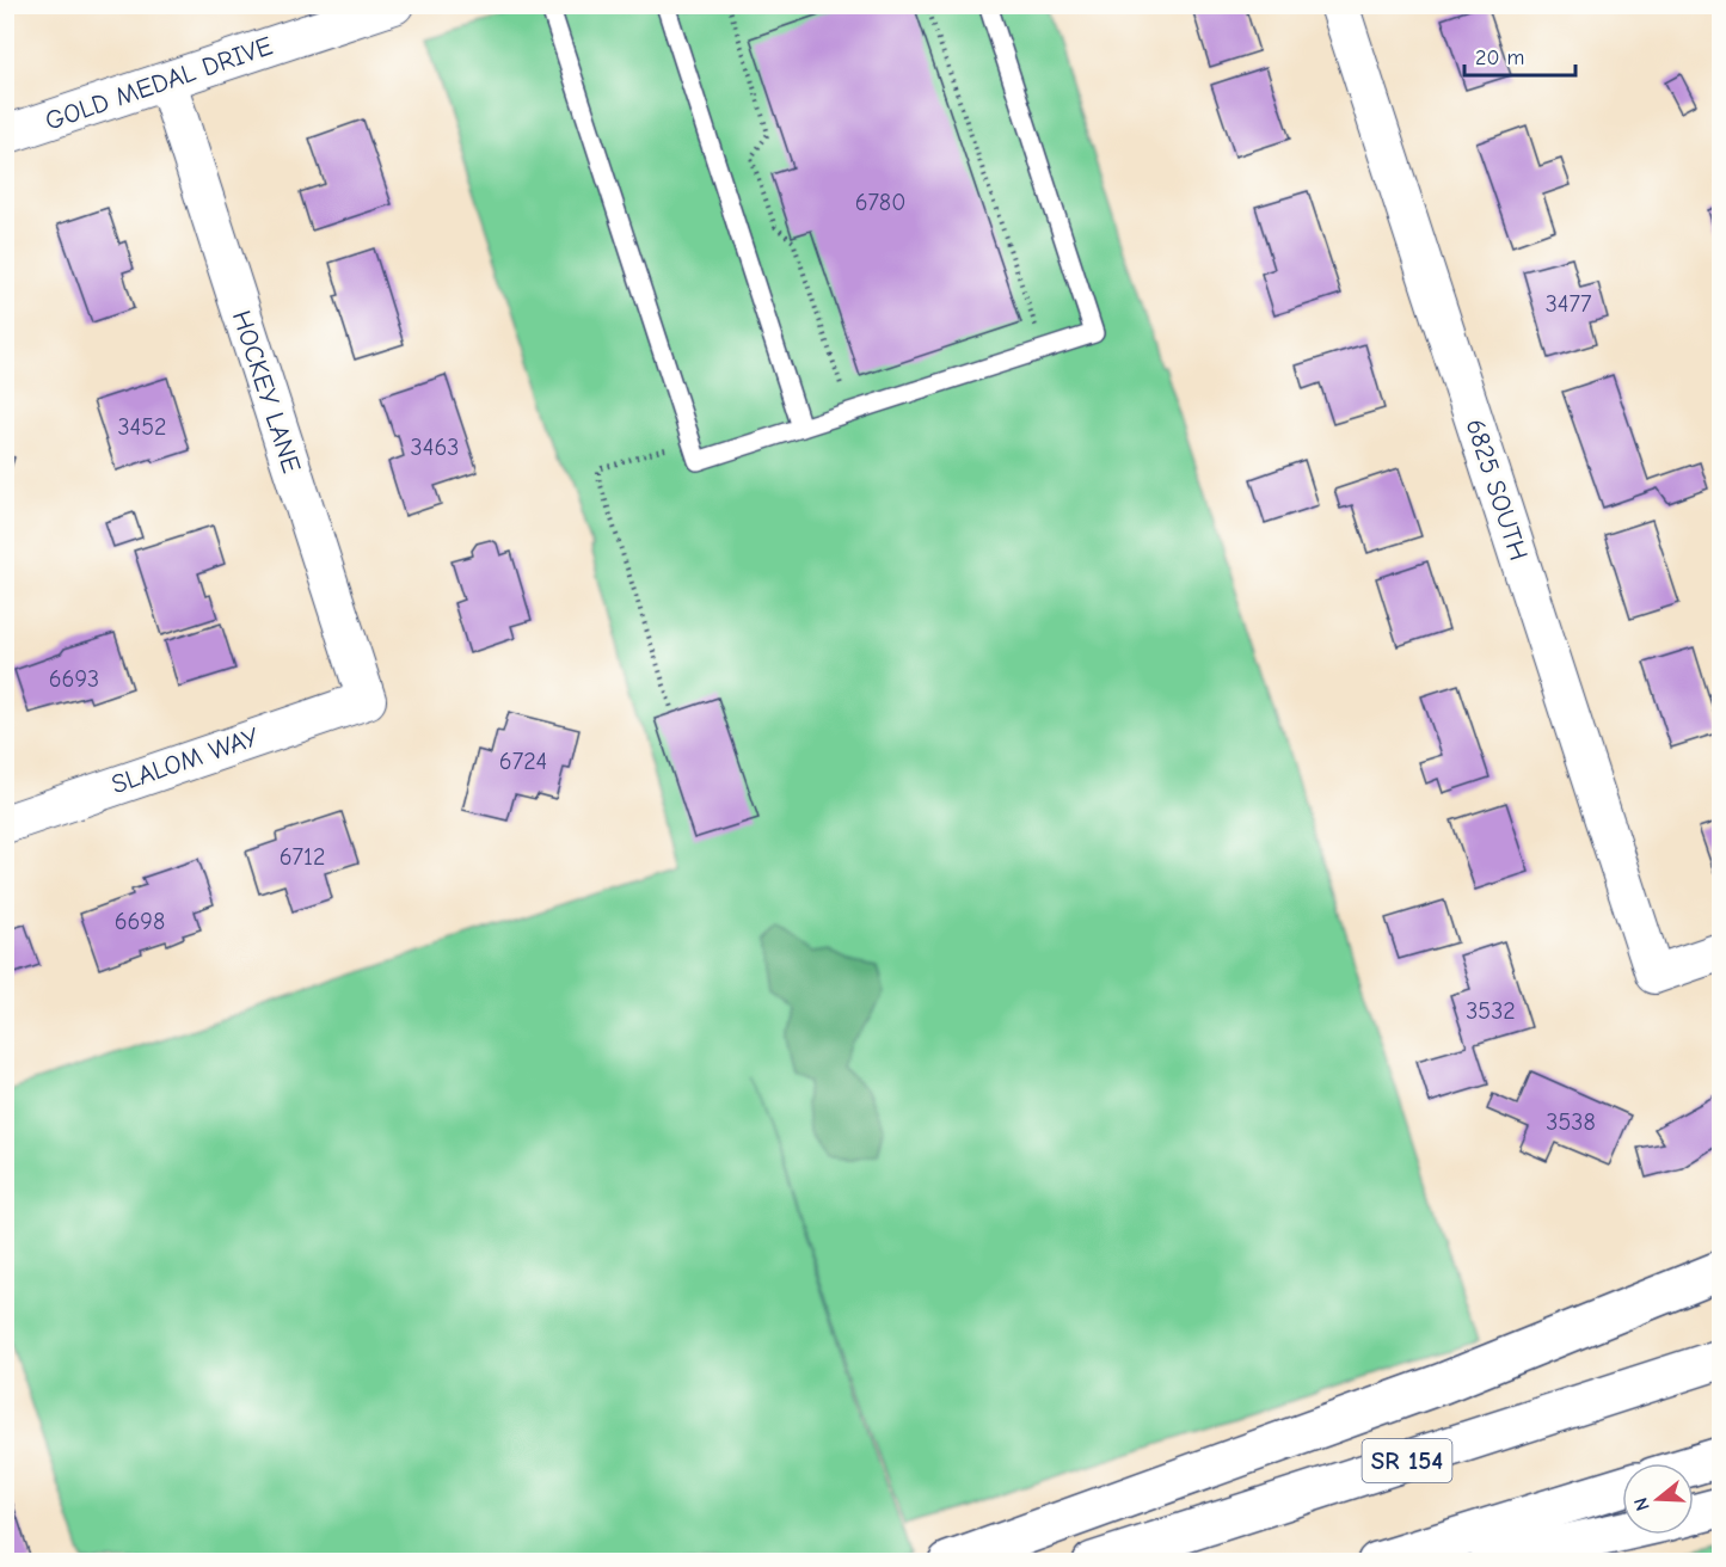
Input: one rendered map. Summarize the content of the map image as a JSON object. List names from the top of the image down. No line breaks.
{"streets":{"highway":["SR 154"],"street":["GOLD MEDAL DRIVE","HOCKEY LANE","6825 SOUTH","SLALOM WAY"]},"crossings":[["GOLD MEDAL DRIVE","HOCKEY LANE"],["HOCKEY LANE","SLALOM WAY"]],"house_numbers":["6780","3477","3452","3463","6693","6724","6712","6698","3532","3538"],"scale_bar":"20 m","north":"left"}
